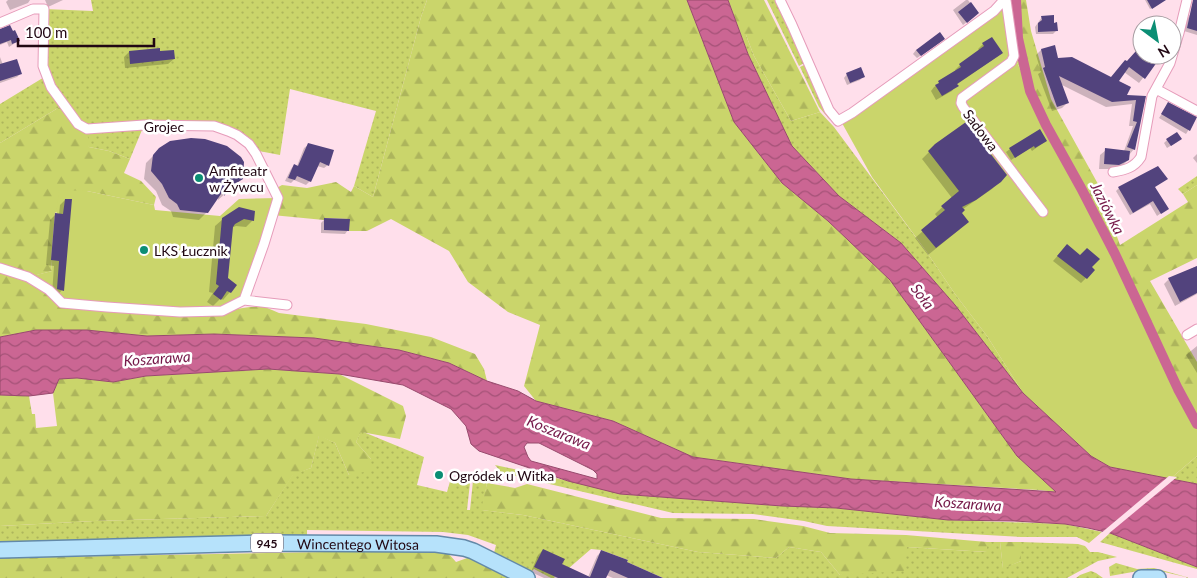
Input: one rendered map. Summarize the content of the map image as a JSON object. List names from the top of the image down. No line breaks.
{"streets":{"main road":["945","Wincentego Witosa"],"street":["Grojec","Sadowa"]},"water":["Jaziówka","Soła","Koszarawa"],"places":["Amfiteatr w Żywcu","LKS Łucznik","Ogródek u Witka"],"scale_bar":"100 m","north":"bottom right"}
